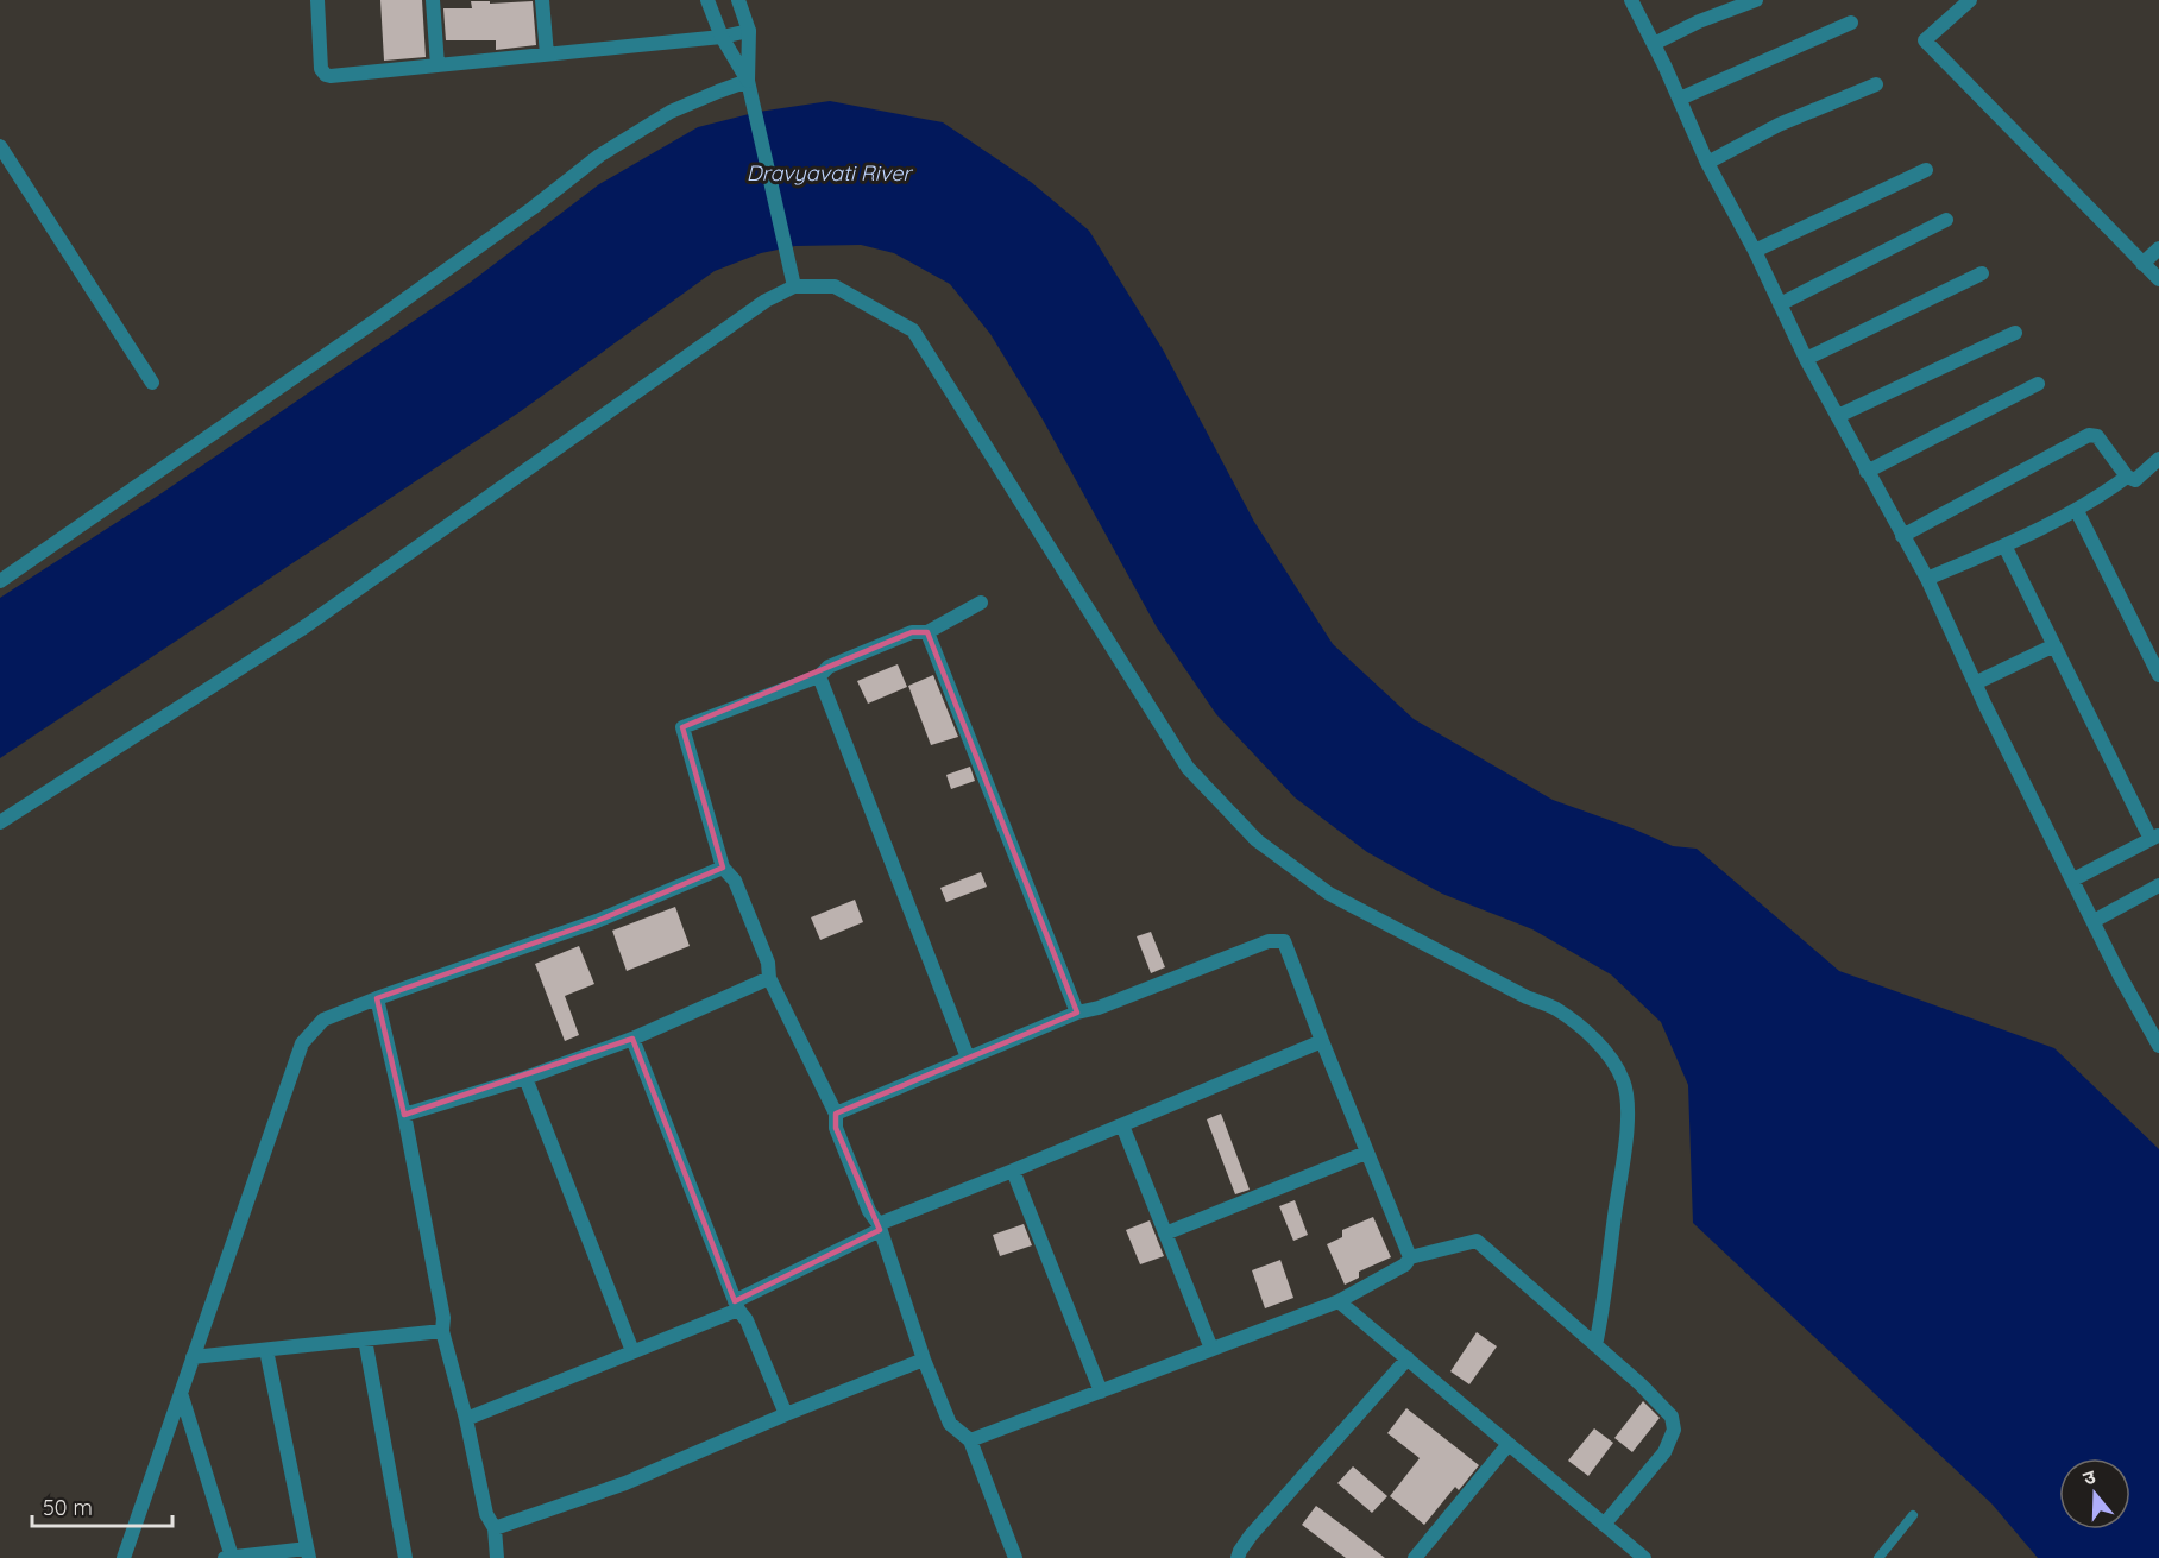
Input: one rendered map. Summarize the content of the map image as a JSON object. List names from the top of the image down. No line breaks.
{"water":["Dravyavati River"],"scale_bar":"50 m","north":"top"}
